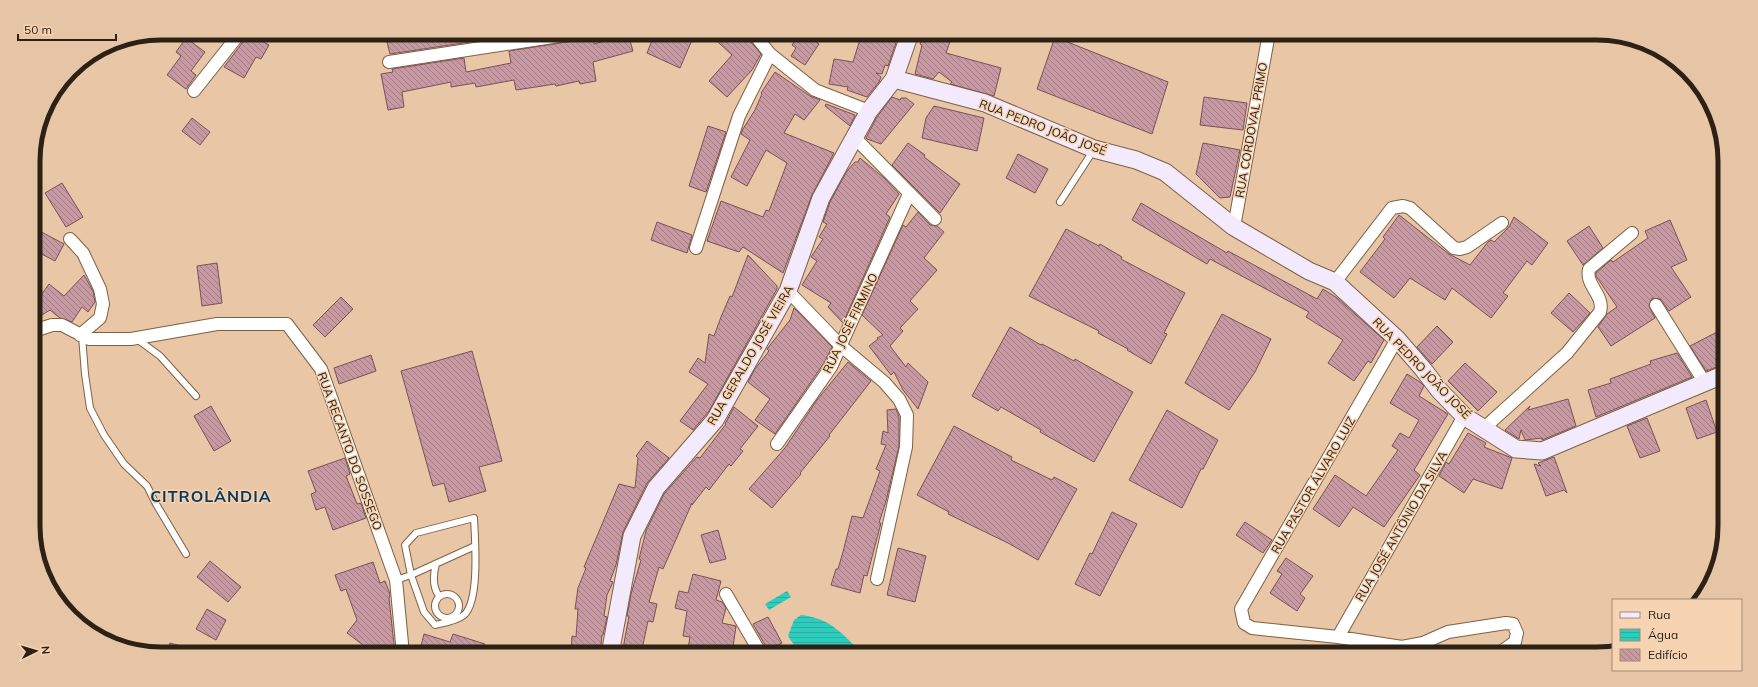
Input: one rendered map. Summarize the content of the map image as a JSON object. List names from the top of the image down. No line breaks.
{"streets":{"street":["RUA PEDRO JOÃO JOSÉ","RUA CORDOVAL PRIMO","RUA JOSÉ FIRMINO","RUA GERALDO JOSÉ VIEIRA","RUA RECANTO DO SOSSEGO","RUA PASTOR ÁLVARO LUIZ","RUA JOSÉ ANTÔNIO DA SILVA"]},"crossings":[["RUA PEDRO JOÃO JOSÉ","RUA CORDOVAL PRIMO"],["RUA PEDRO JOÃO JOSÉ","RUA GERALDO JOSÉ VIEIRA"],["RUA PEDRO JOÃO JOSÉ","RUA PASTOR ÁLVARO LUIZ"],["RUA PEDRO JOÃO JOSÉ","RUA JOSÉ ANTÔNIO DA SILVA"],["RUA PASTOR ÁLVARO LUIZ","RUA JOSÉ ANTÔNIO DA SILVA"]],"districts":["CITROLÂNDIA"],"legend":["Rua","Água","Edifício"],"scale_bar":"50 m","north":"right"}
